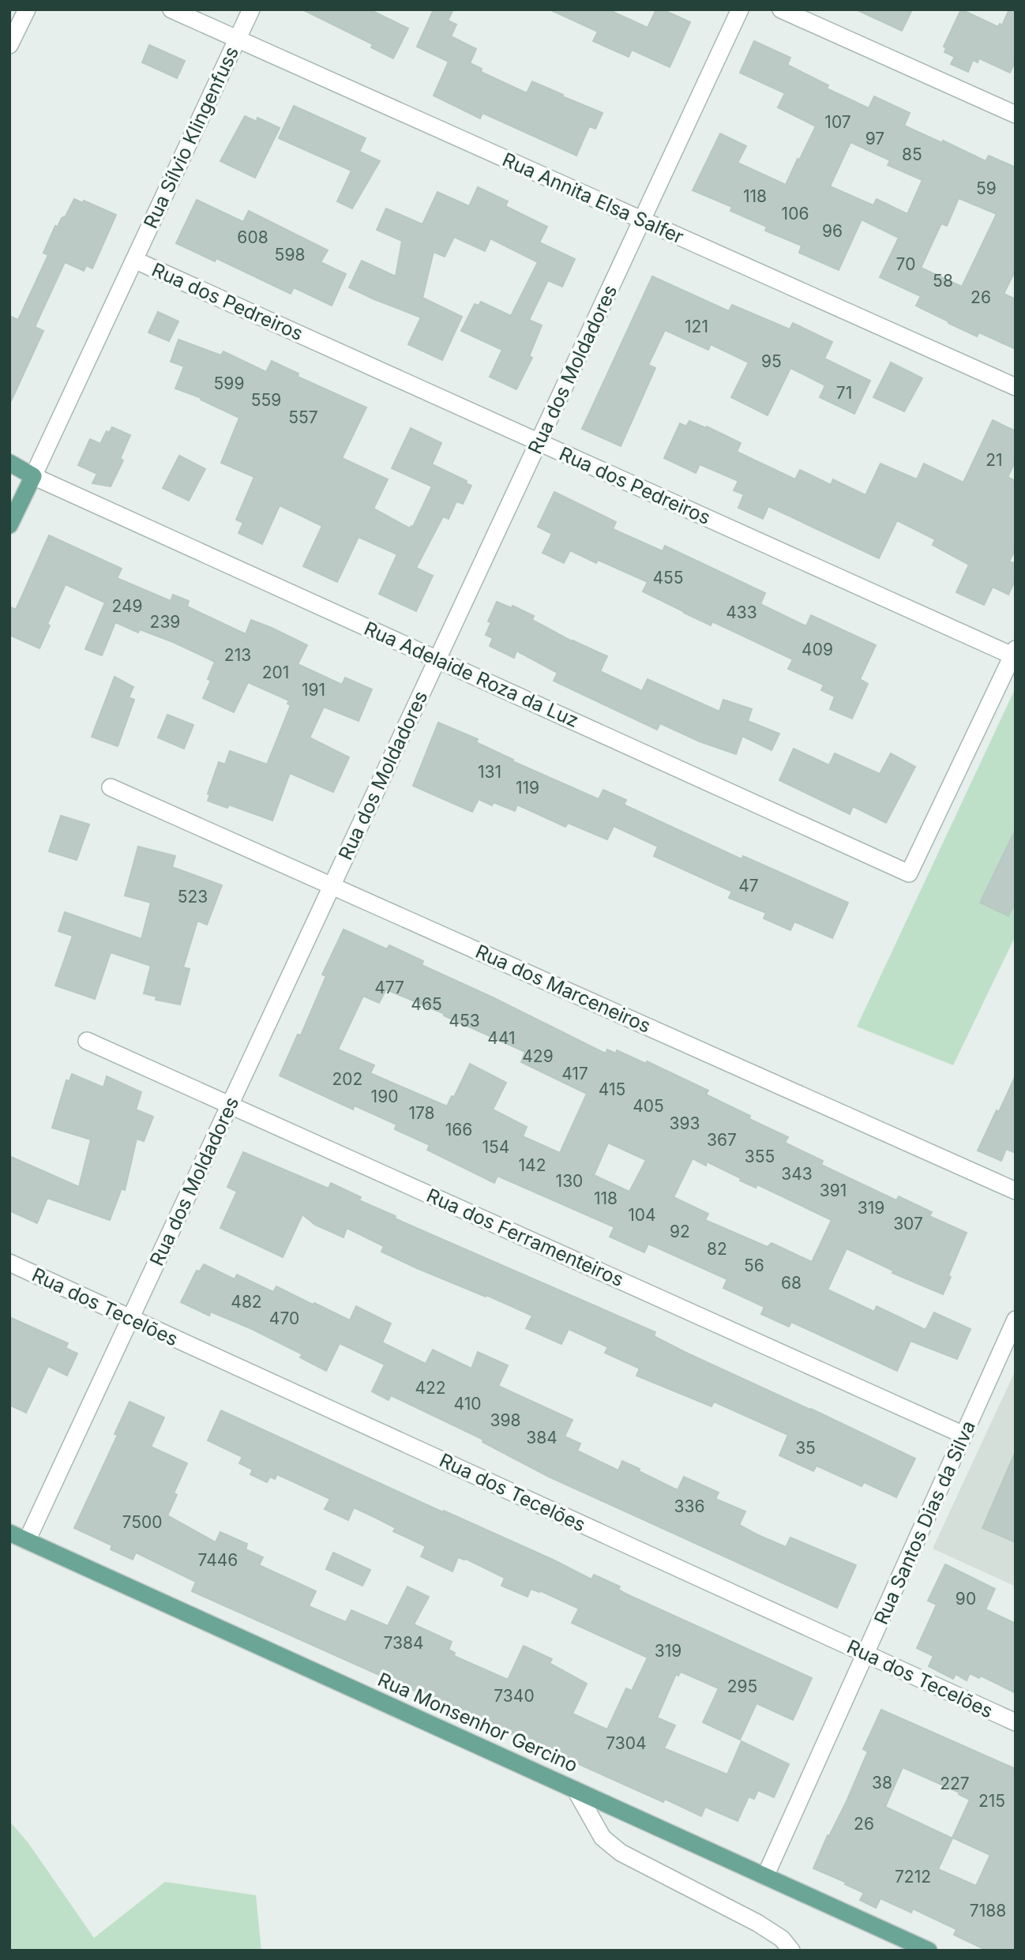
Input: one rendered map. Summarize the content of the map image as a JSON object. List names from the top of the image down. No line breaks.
{"streets":{"main road":["Rua Monsenhor Gercino"],"street":["Rua Sílvio Klingenfuss","Rua Annita Elsa Salfer","Rua dos Pedreiros","Rua dos Moldadores","Rua Adelaide Roza da Luz","Rua dos Marceneiros","Rua dos Ferramenteiros","Rua dos Tecelões","Rua Santos Dias da Silva"]},"crossings":[["Rua Sílvio Klingenfuss","Rua Annita Elsa Salfer"],["Rua Sílvio Klingenfuss","Rua dos Pedreiros"],["Rua Sílvio Klingenfuss","Rua Adelaide Roza da Luz"],["Rua Annita Elsa Salfer","Rua dos Moldadores"],["Rua dos Pedreiros","Rua dos Moldadores"],["Rua dos Pedreiros","Rua Adelaide Roza da Luz"],["Rua dos Moldadores","Rua Adelaide Roza da Luz"],["Rua dos Moldadores","Rua dos Marceneiros"],["Rua dos Moldadores","Rua dos Ferramenteiros"],["Rua dos Moldadores","Rua dos Tecelões"],["Rua dos Moldadores","Rua Monsenhor Gercino"],["Rua dos Ferramenteiros","Rua Santos Dias da Silva"],["Rua dos Tecelões","Rua Santos Dias da Silva"],["Rua Santos Dias da Silva","Rua Monsenhor Gercino"]],"house_numbers":["107","97","85","59","118","106","96","608","598","70","58","26","121","95","599","71","559","557","21","455","249","433","239","409","213","201","191","131","119","47","523","477","465","453","441","429","417","202","415","190","405","178","393","166","367","154","355","142","343","130","391","118","319","104","307","92","82","56","68","482","470","422","410","398","384","35","336","7500","7446","90","7384","319","295","7340","7304","38","227","215","26","7212","7188"]}
